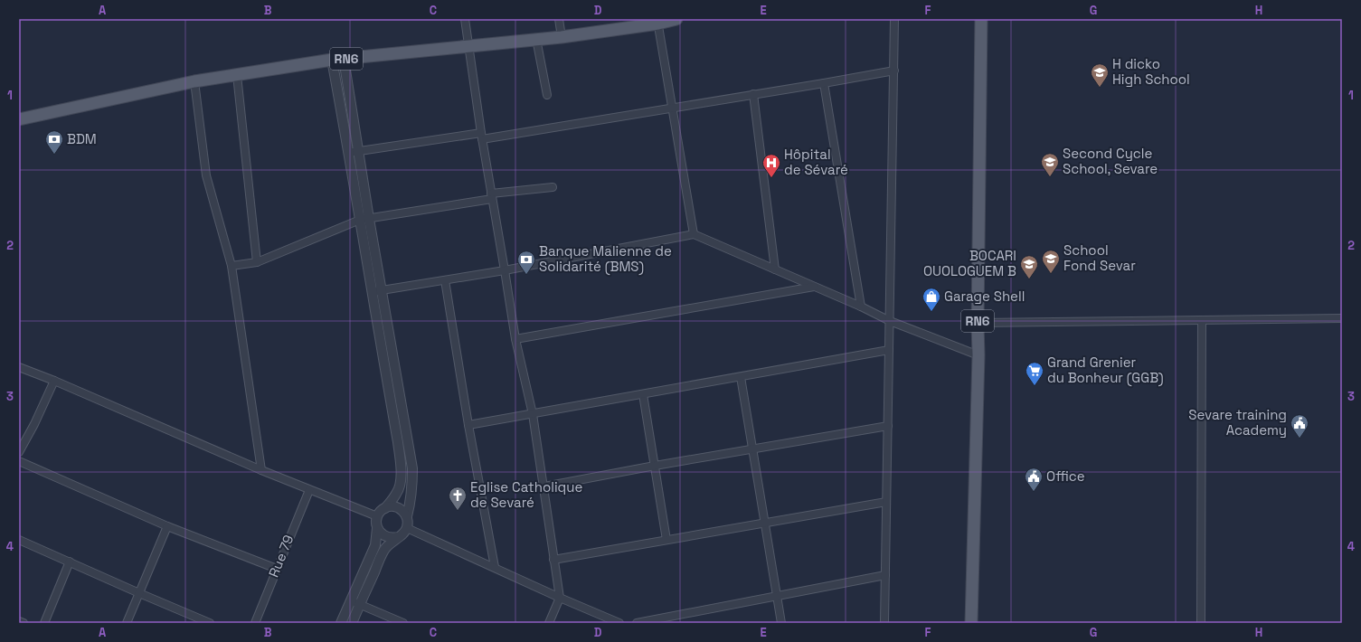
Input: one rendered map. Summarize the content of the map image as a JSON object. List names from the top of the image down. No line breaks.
{"streets":{"main road":["RN6"],"street":["Rue 79"]},"places":{"school or university":["H dicko High School","Second Cycle School, Sevare","School Fond Sevar","BOCARI OUOLOGUEM B"],"bank":["BDM","Banque Malienne de Solidarité (BMS)"],"hospital":["Hôpital de Sévaré"],"shop":["Garage Shell"],"supermarket":["Grand Grenier du Bonheur (GGB)"],"public building":["Sevare training Academy","Office"],"church":["Eglise Catholique de Sevaré"]},"grid":{"columns":["A","B","C","D","E","F","G","H"],"rows":["1","2","3","4"]}}
